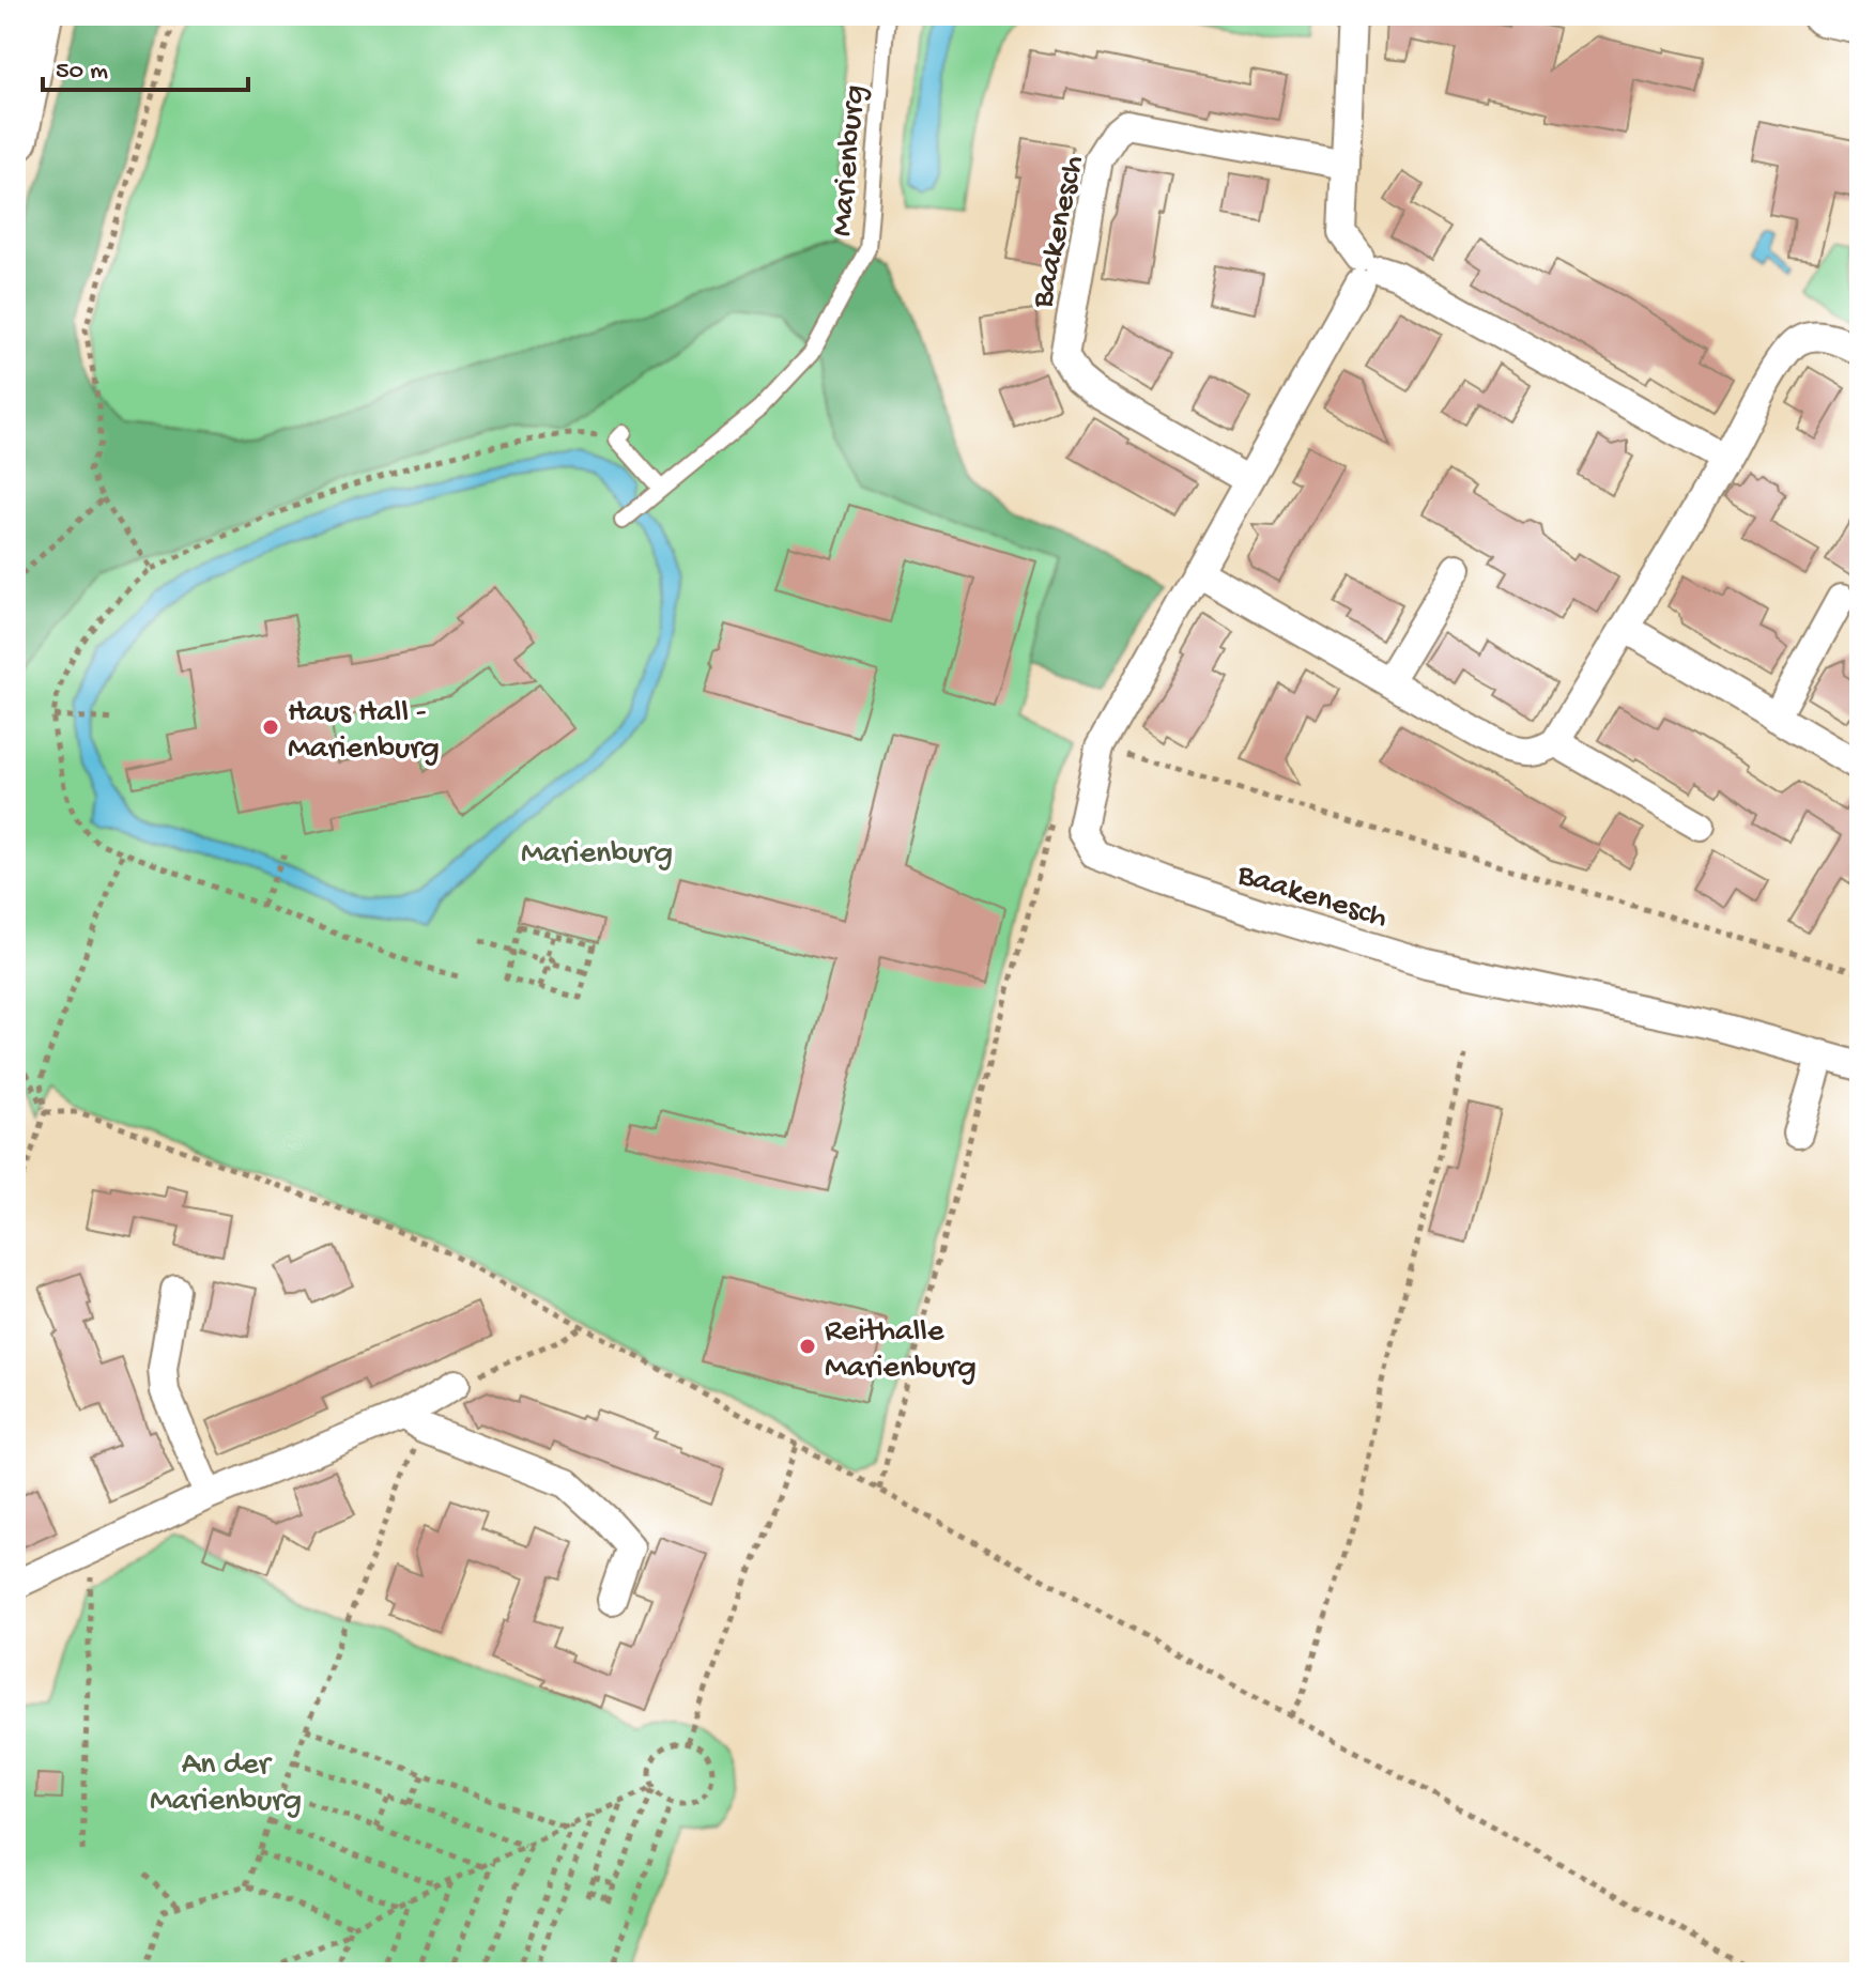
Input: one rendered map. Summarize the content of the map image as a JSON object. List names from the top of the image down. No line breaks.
{"streets":{"street":["Baakenesch"],"lane":["Marienburg"]},"parks":["Marienburg","An der Marienburg"],"places":["Haus Hall - Marienburg","Reithalle Marienburg"],"scale_bar":"50 m"}
